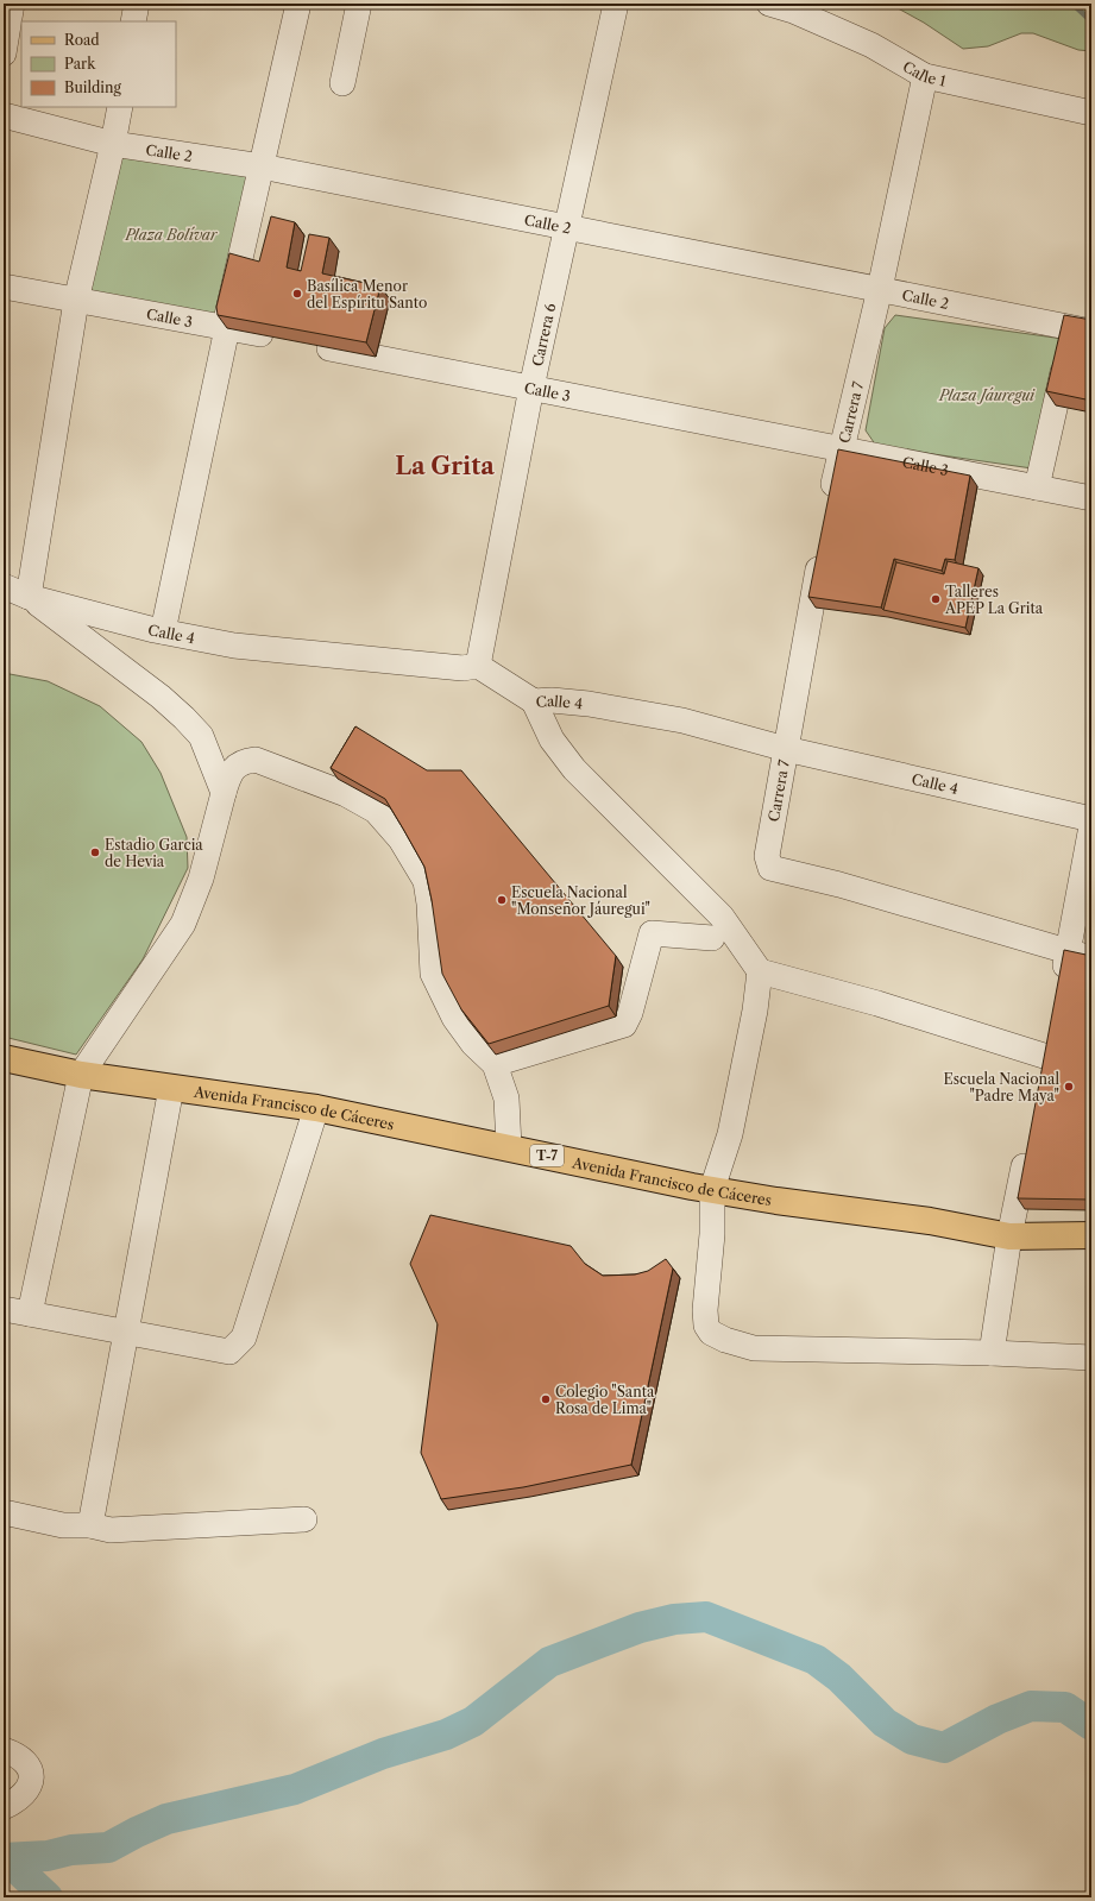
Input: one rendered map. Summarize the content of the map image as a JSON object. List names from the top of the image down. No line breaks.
{"streets":{"main road":["Avenida Francisco de Cáceres","T-7"],"street":["Calle 1","Calle 2","Calle 3","Carrera 6","Carrera 7","Calle 4"]},"crossings":[["Calle 1","Carrera 7"],["Calle 2","Carrera 6"],["Calle 2","Carrera 7"],["Calle 3","Carrera 6"],["Calle 3","Carrera 7"],["Carrera 6","Calle 4"],["Carrera 7","Calle 4"]],"districts":["La Grita"],"parks":["Plaza Bolívar","Plaza Jáuregui"],"places":["Basílica Menor del Espíritu Santo","Talleres APEP La Grita","Estadio Garcia de Hevia","Escuela Nacional \"Monseñor Jáuregui\"","Escuela Nacional \"Padre Maya\"","Colegio \"Santa Rosa de Lima\""],"legend":["Road","Park","Building"]}
